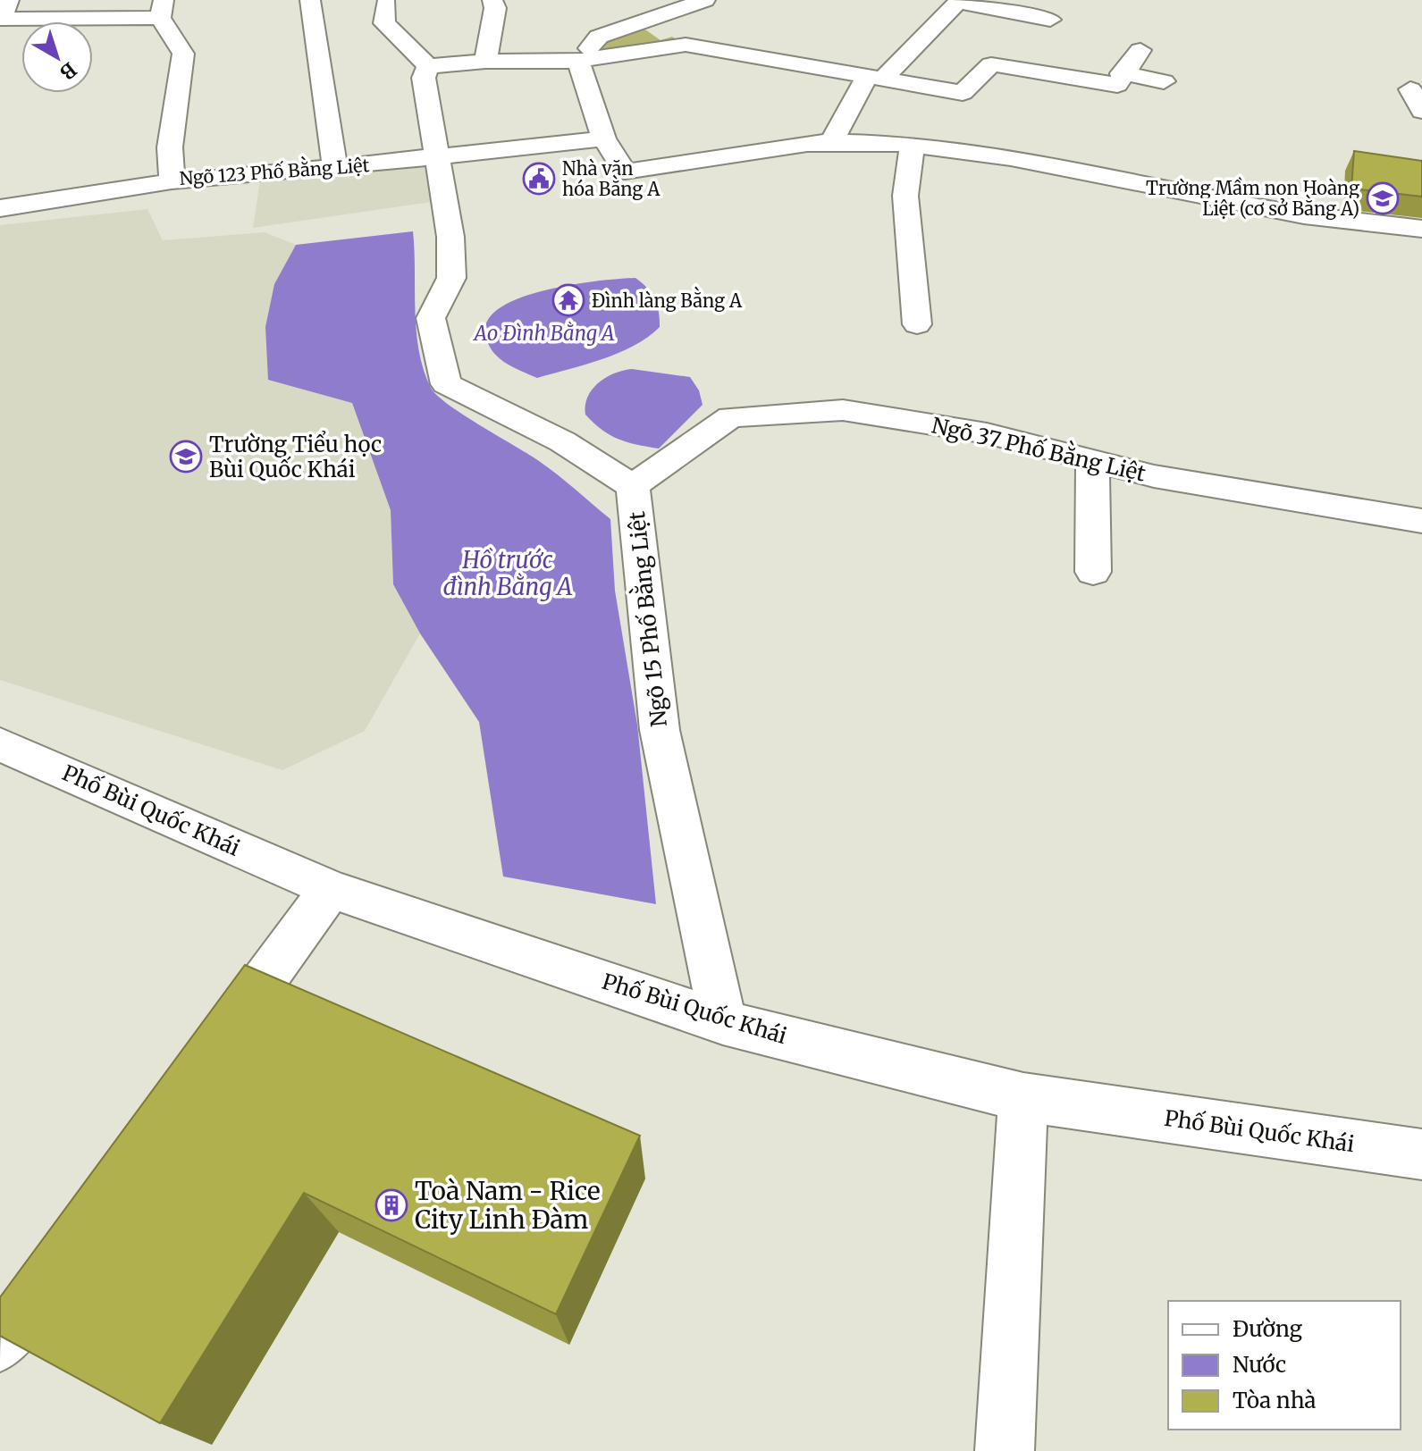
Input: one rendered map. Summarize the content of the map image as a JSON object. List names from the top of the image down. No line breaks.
{"streets":{"street":["Ngõ 123 Phố Bằng Liệt","Ngõ 37 Phố Bằng Liệt","Ngõ 15 Phố Bằng Liệt","Phố Bùi Quốc Khái"]},"crossings":[["Ngõ 123 Phố Bằng Liệt","Ngõ 15 Phố Bằng Liệt"],["Ngõ 37 Phố Bằng Liệt","Ngõ 15 Phố Bằng Liệt"],["Ngõ 15 Phố Bằng Liệt","Phố Bùi Quốc Khái"]],"water":["Ao Đình Bằng A","Hồ trước đình Bằng A"],"places":{"public building":["Nhà văn hóa Bằng A"],"school or university":["Trường Mầm non Hoàng Liệt (cơ sở Bằng A)","Trường Tiểu học Bùi Quốc Khái"],"temple":["Đình làng Bằng A"],"building":["Toà Nam - Rice City Linh Đàm"]},"legend":["Đường","Nước","Tòa nhà"],"north":"bottom right"}
